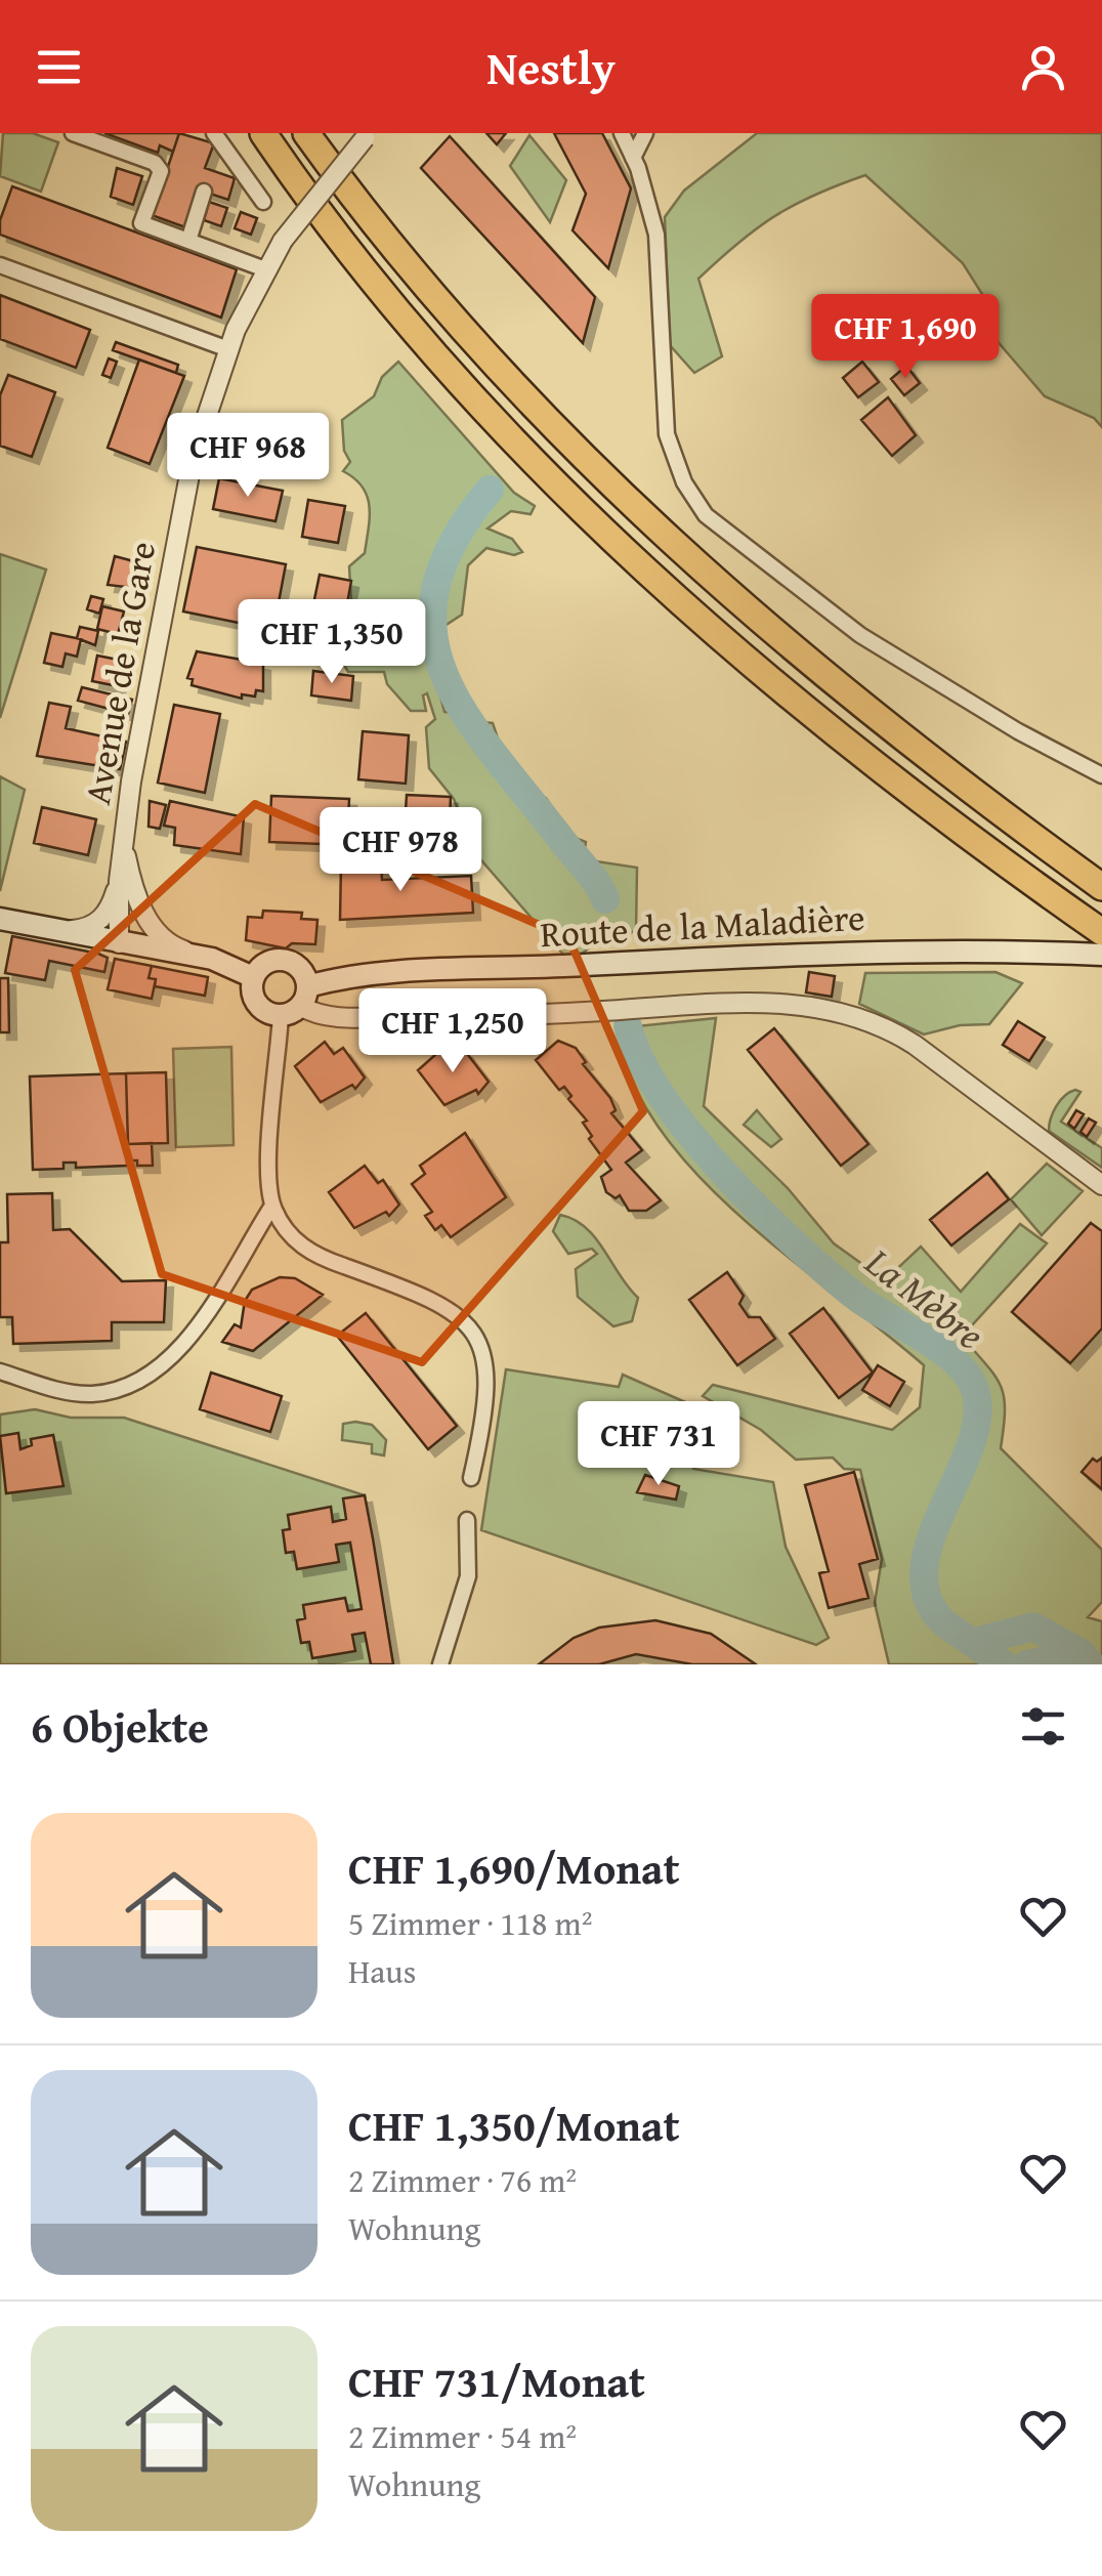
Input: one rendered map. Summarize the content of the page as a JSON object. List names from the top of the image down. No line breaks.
{"streets":{"main road":["Route de la Maladière"],"street":["Avenue de la Gare"]},"water":["La Mèbre"],"page":{"header":"Nestly","price":["CHF 1,690","CHF 968","CHF 1,350","CHF 978","CHF 1,250","CHF 731"],"heading":"6 Objekte","list":[{"name":"CHF 1,690/Monat","note":"5 Zimmer · 118 m² · Haus"},{"name":"CHF 1,350/Monat","note":"2 Zimmer · 76 m² · Wohnung"},{"name":"CHF 731/Monat","note":"2 Zimmer · 54 m² · Wohnung"}]}}
